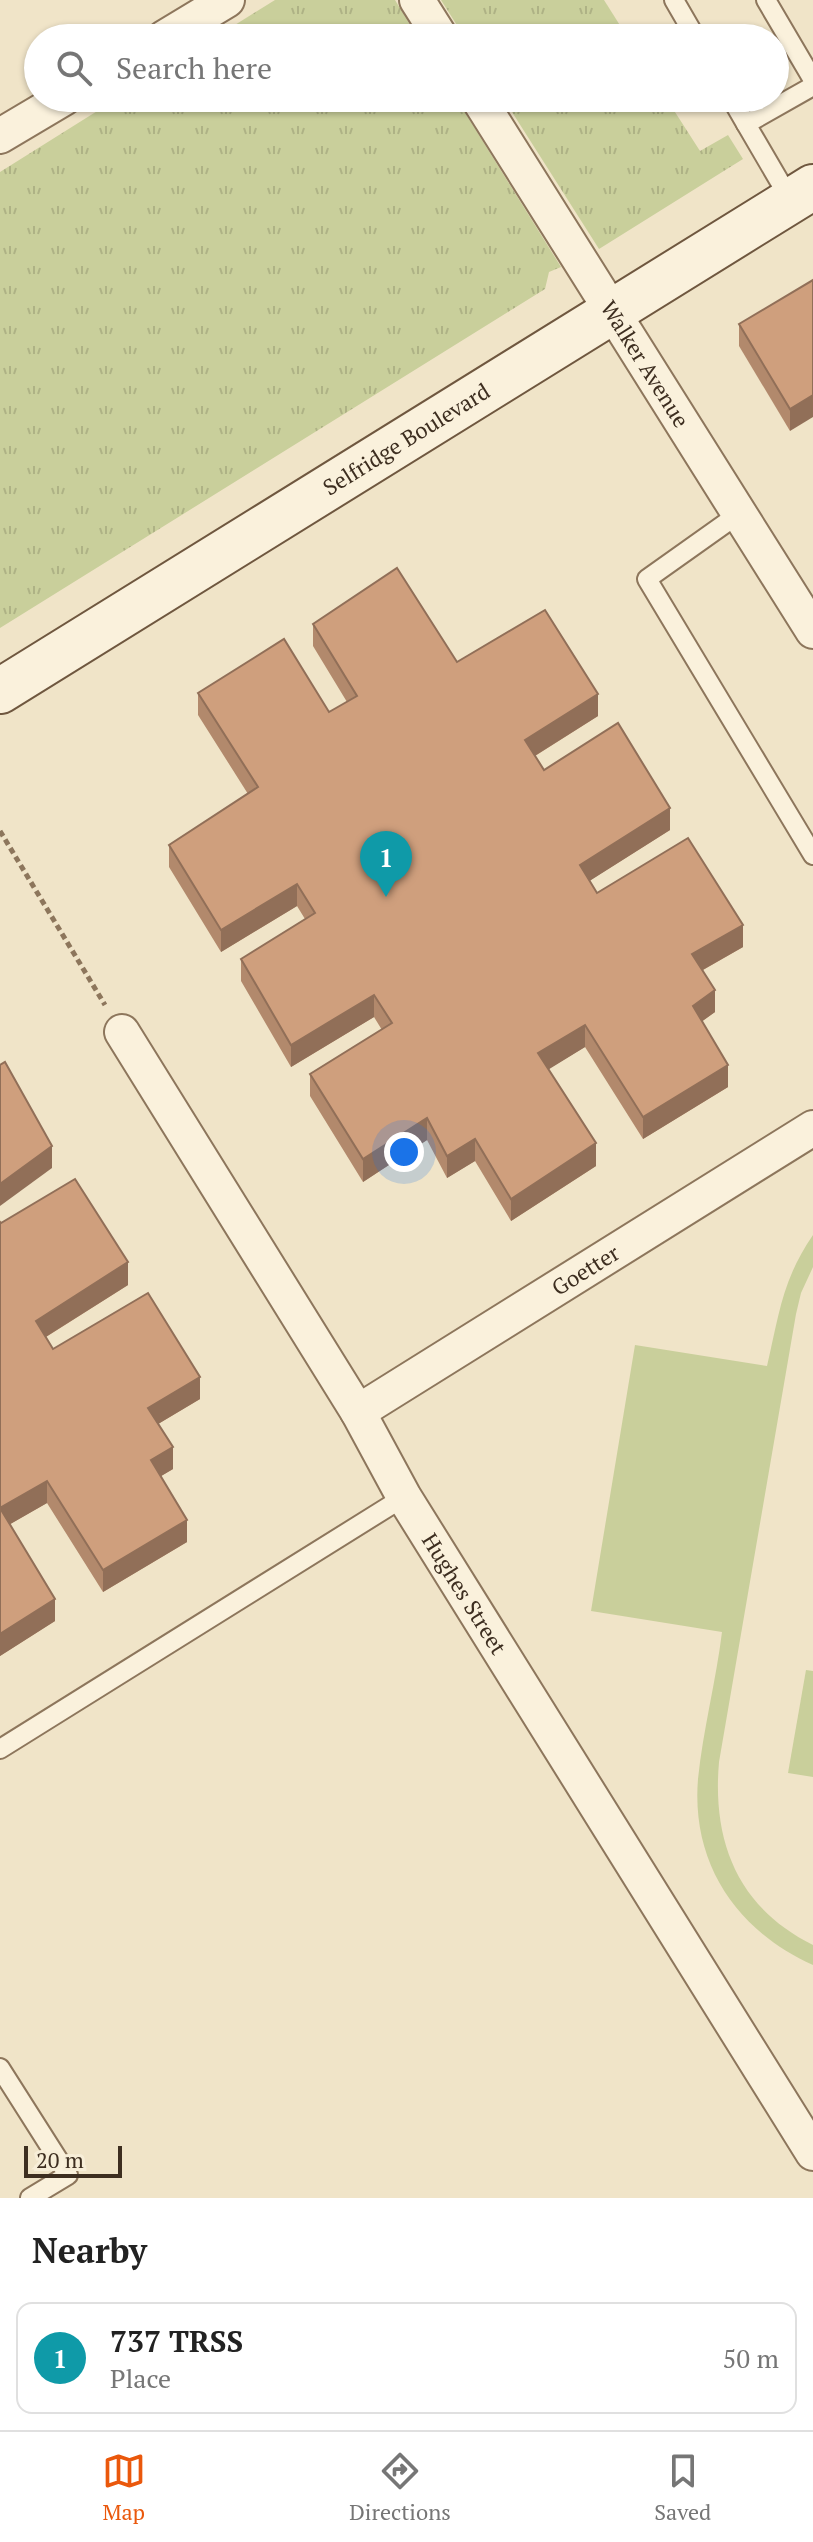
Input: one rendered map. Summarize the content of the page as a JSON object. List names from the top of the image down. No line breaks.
{"streets":{"street":["Walker Avenue","Selfridge Boulevard","Goetter","Hughes Street"]},"crossings":[["Walker Avenue","Selfridge Boulevard"],["Goetter","Hughes Street"]],"scale_bar":"20 m","page":{"search":"Search here","pins":"1","scale":"20 m","heading":"Nearby","list":[{"mark":"1","name":"737 TRSS","note":"Place","value":"50 m"}],"nav":["Map","Directions","Saved"]}}
